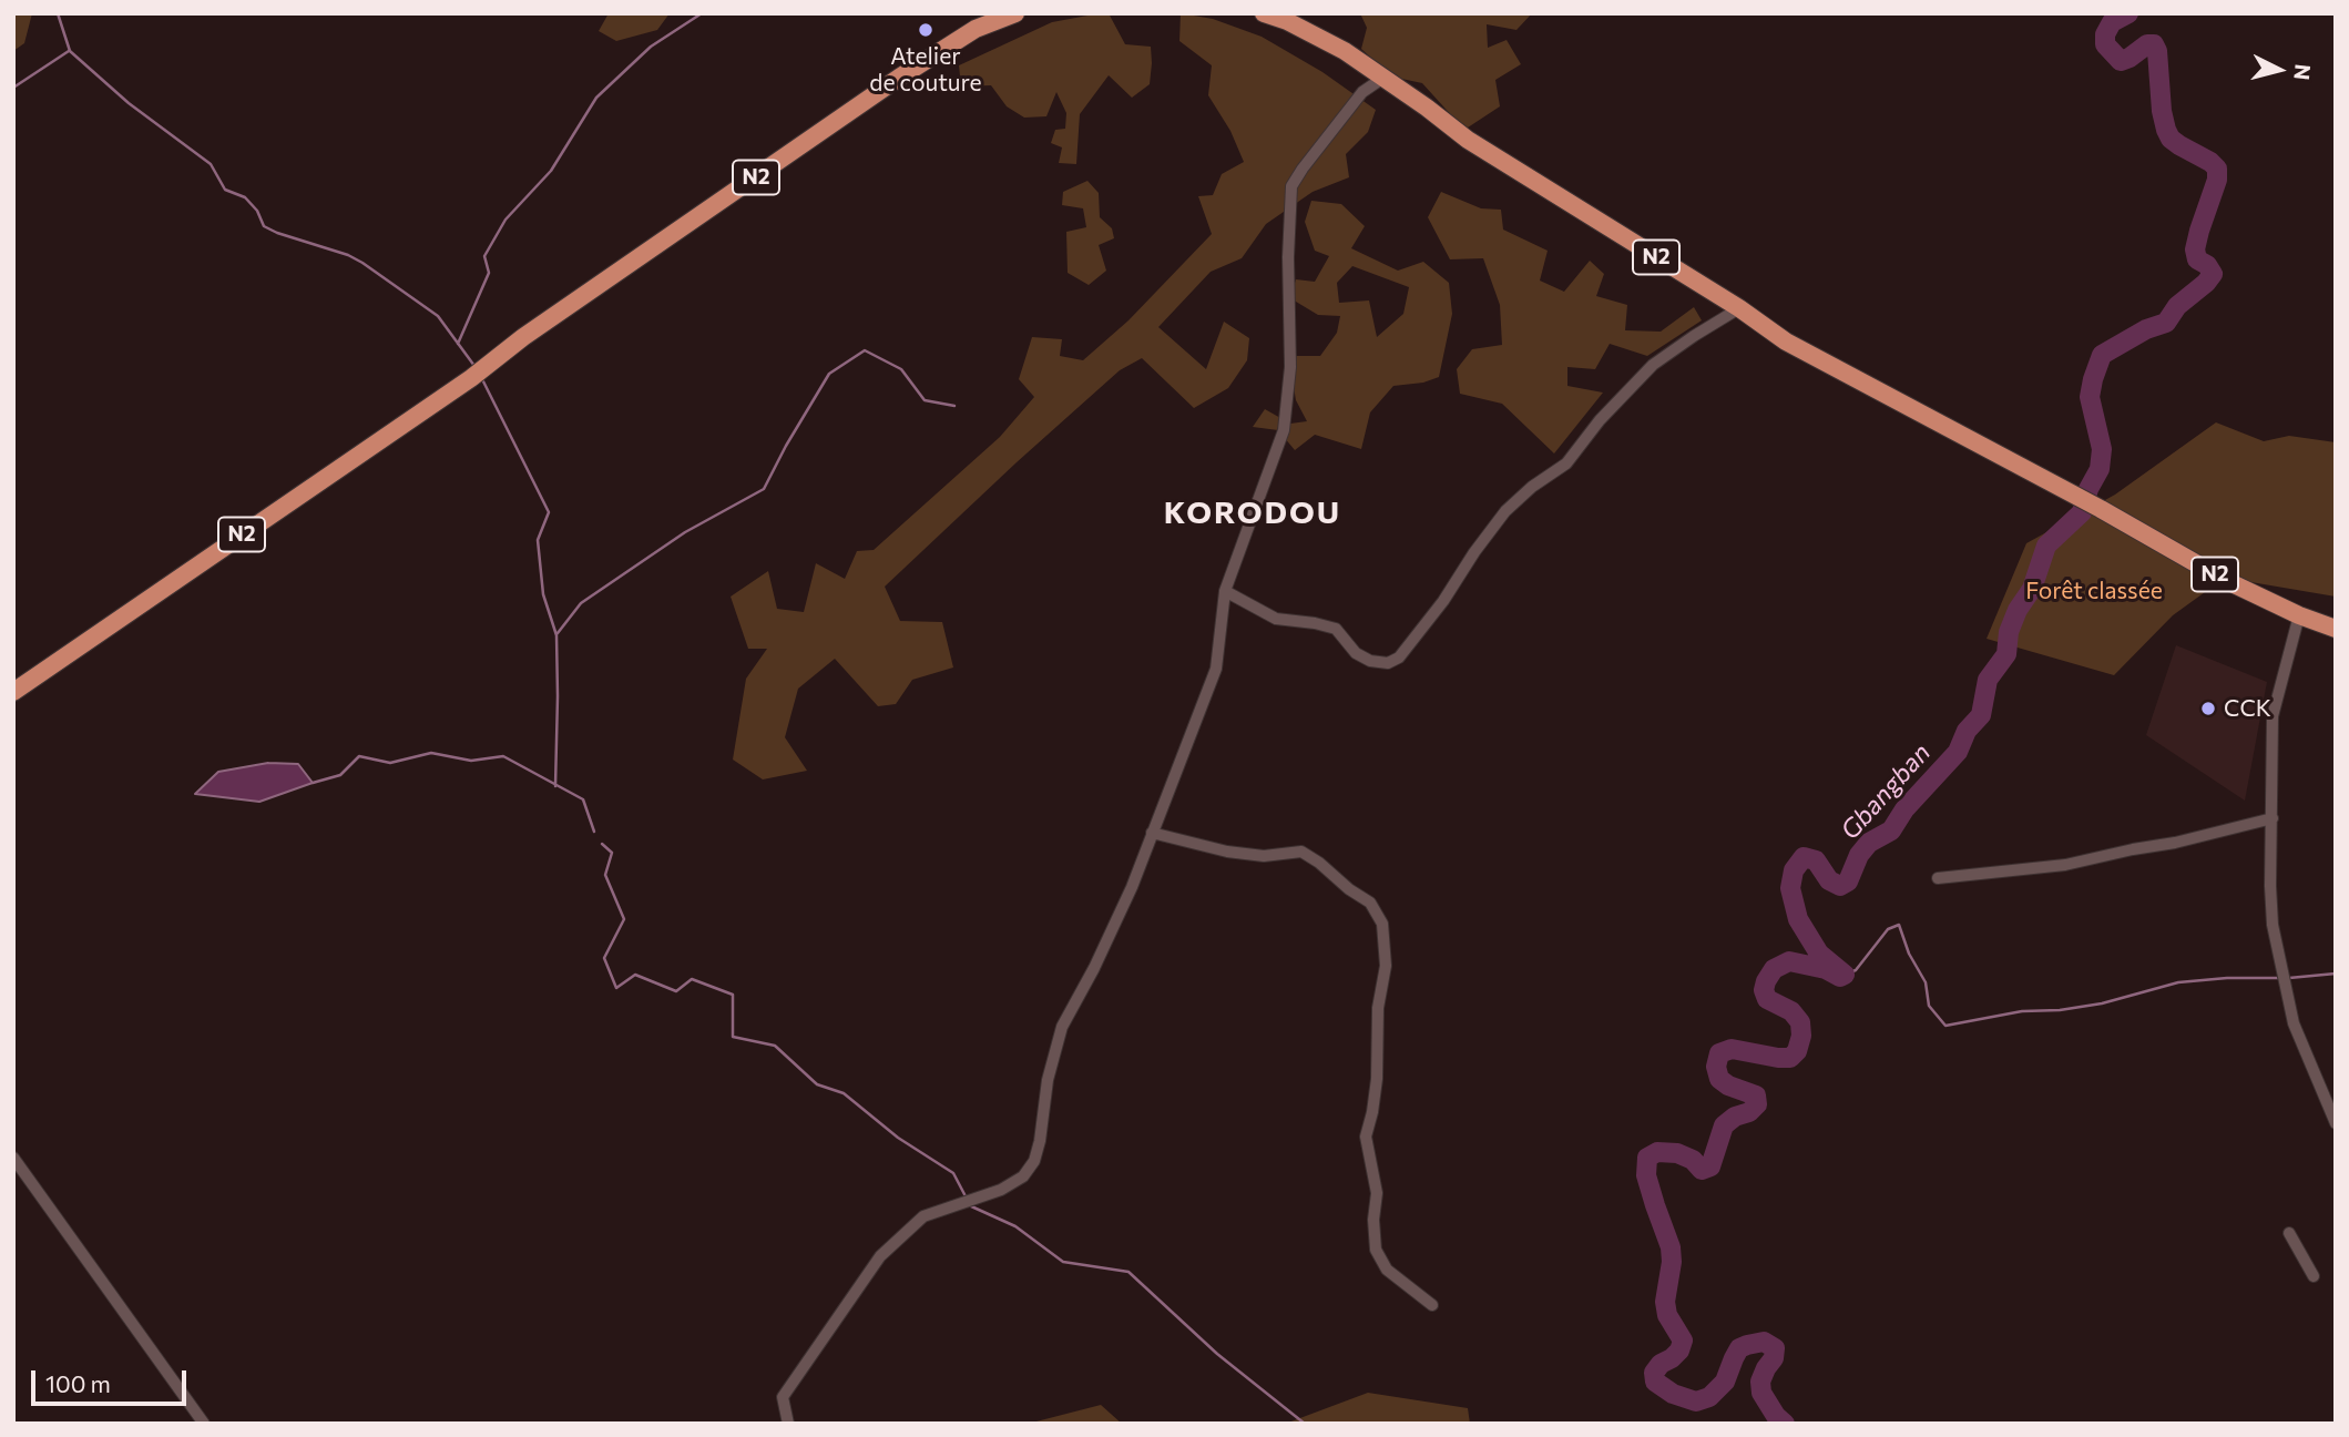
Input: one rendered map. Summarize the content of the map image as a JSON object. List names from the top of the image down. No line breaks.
{"streets":{"highway":["N2"]},"districts":["KORODOU"],"water":["Gbangban"],"parks":["Forêt classée"],"places":["Atelier de couture","CCK"],"scale_bar":"100 m","north":"right"}
